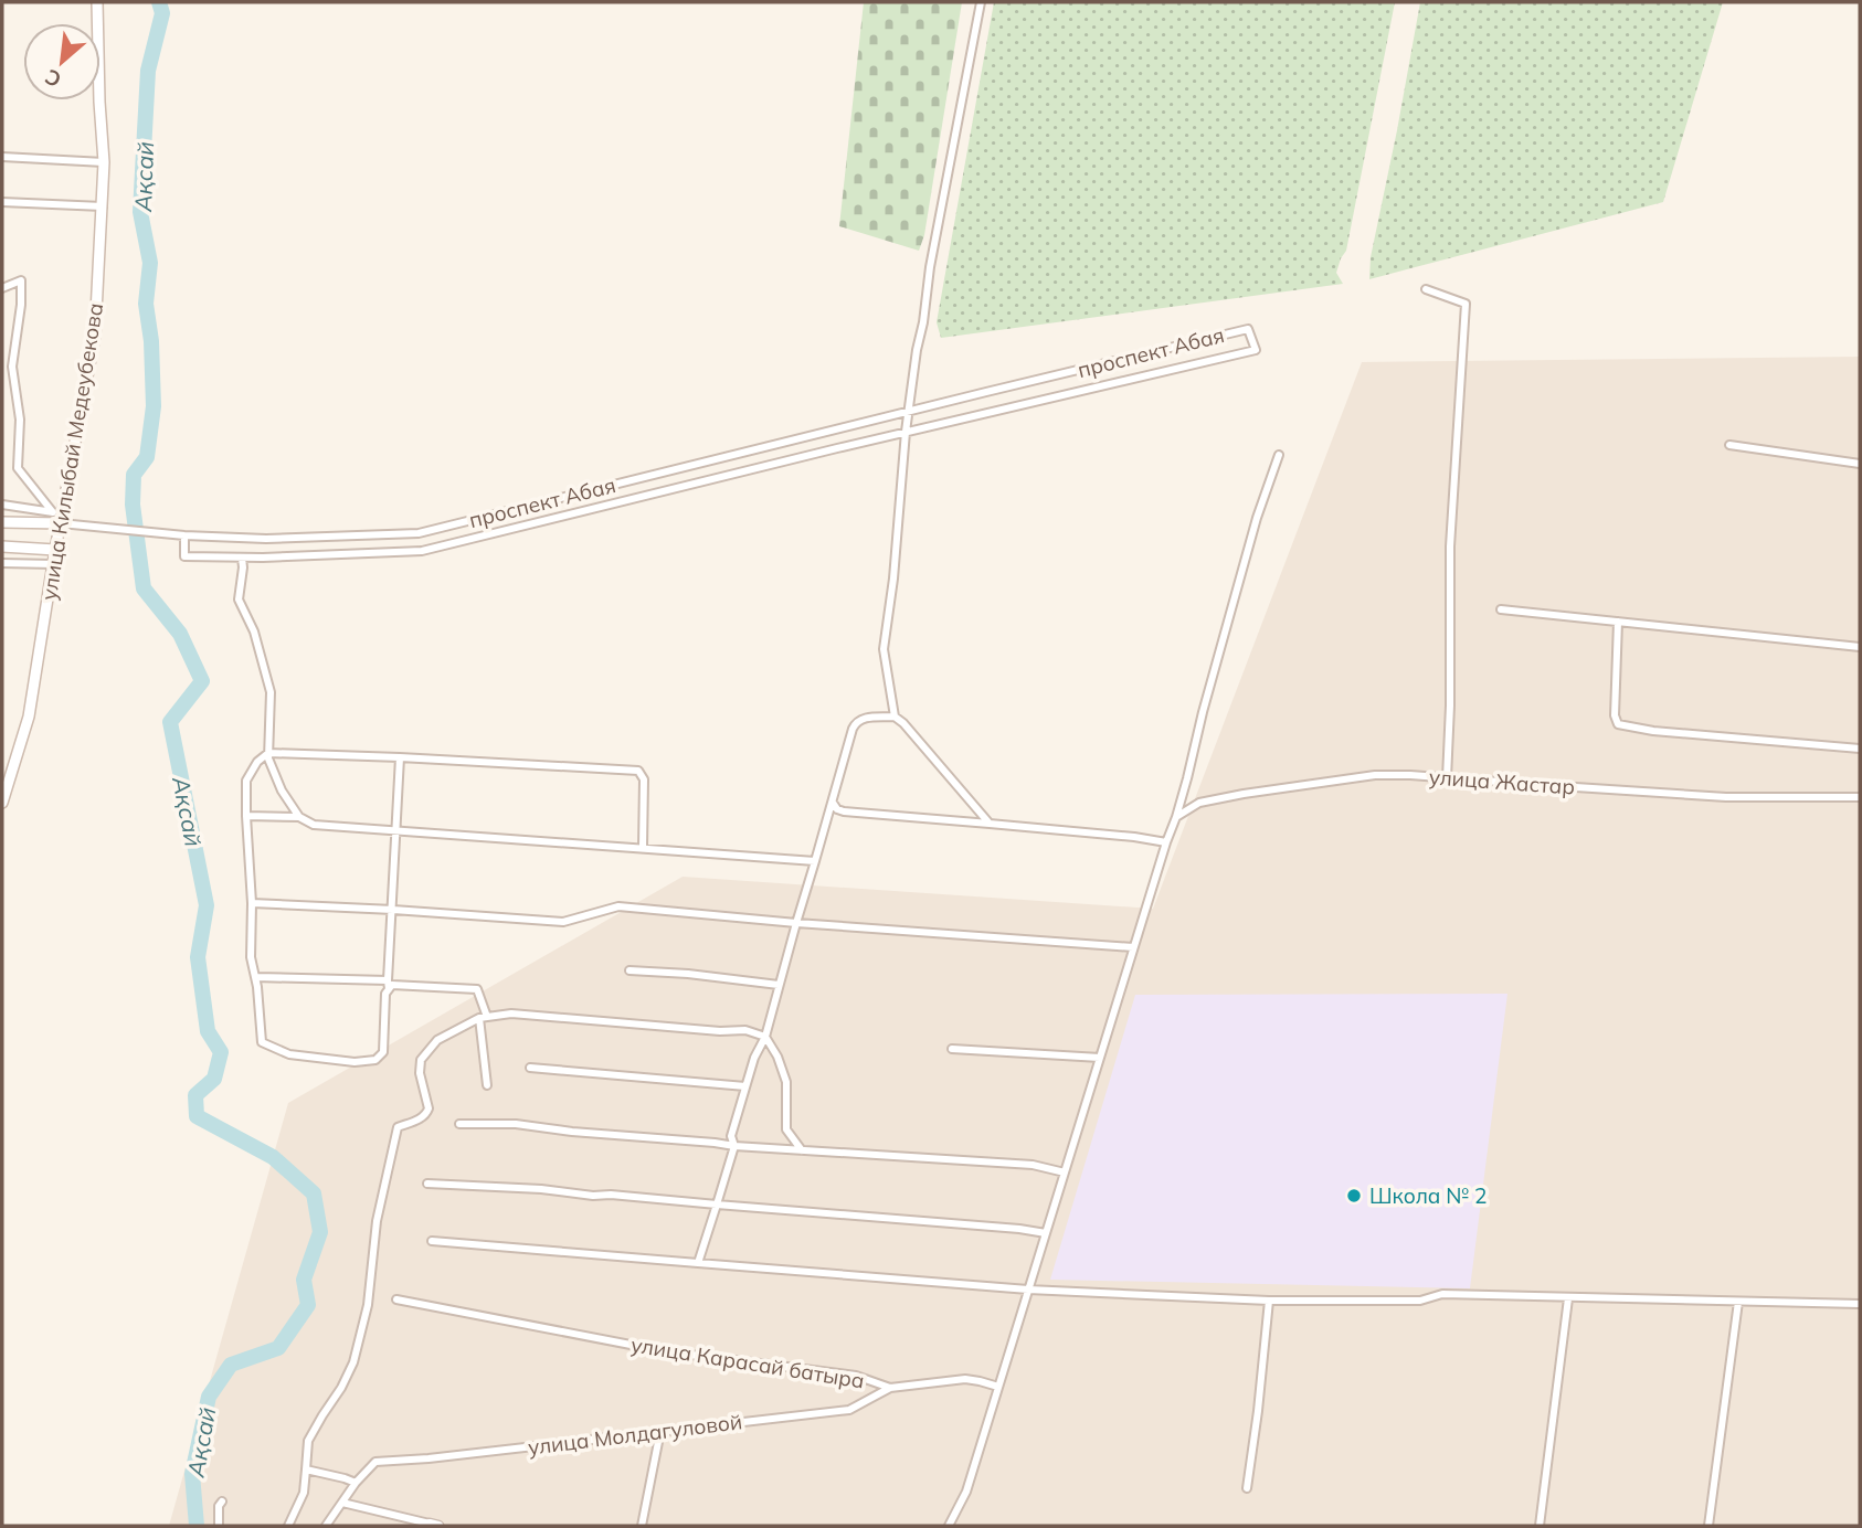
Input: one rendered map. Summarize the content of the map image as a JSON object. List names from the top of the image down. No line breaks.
{"streets":{"main road":["проспект Абая","улица Килыбай Медеубекова"],"street":["улица Жастар","улица Карасай батыра","улица Молдагуловой"]},"crossings":[["проспект Абая","улица Килыбай Медеубекова"],["улица Карасай батыра","улица Молдагуловой"]],"water":["Ақсай"],"places":["Школа № 2"],"north":"bottom left"}
